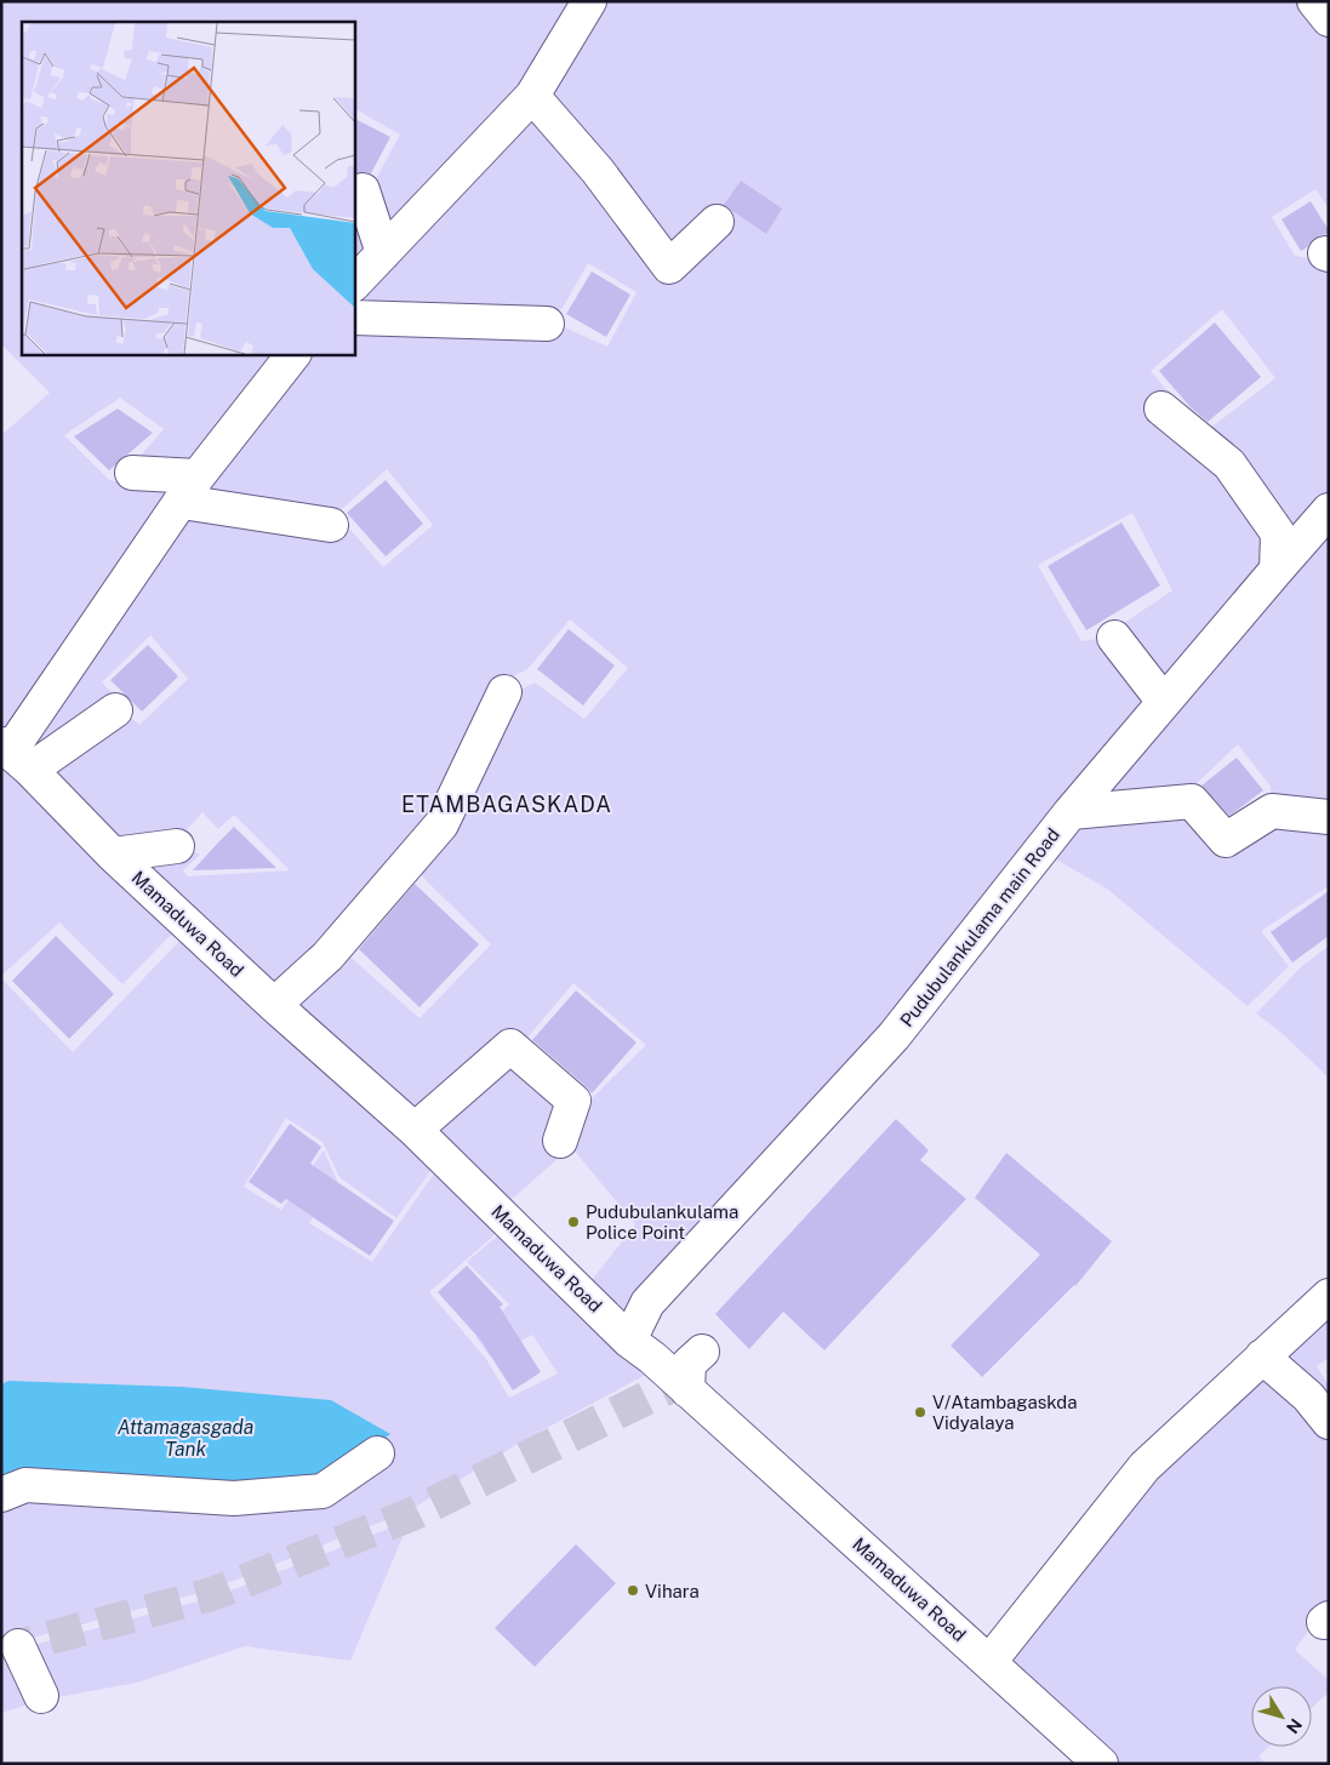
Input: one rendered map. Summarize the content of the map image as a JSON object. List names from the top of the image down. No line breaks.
{"streets":{"street":["Mamaduwa Road","Pudubulankulama main Road"]},"crossings":[["Mamaduwa Road","Pudubulankulama main Road"]],"districts":["ETAMBAGASKADA"],"water":["Attamagasgada Tank"],"places":["Pudubulankulama Police Point","V/Atambagaskda Vidyalaya","Vihara"],"north":"bottom right"}
